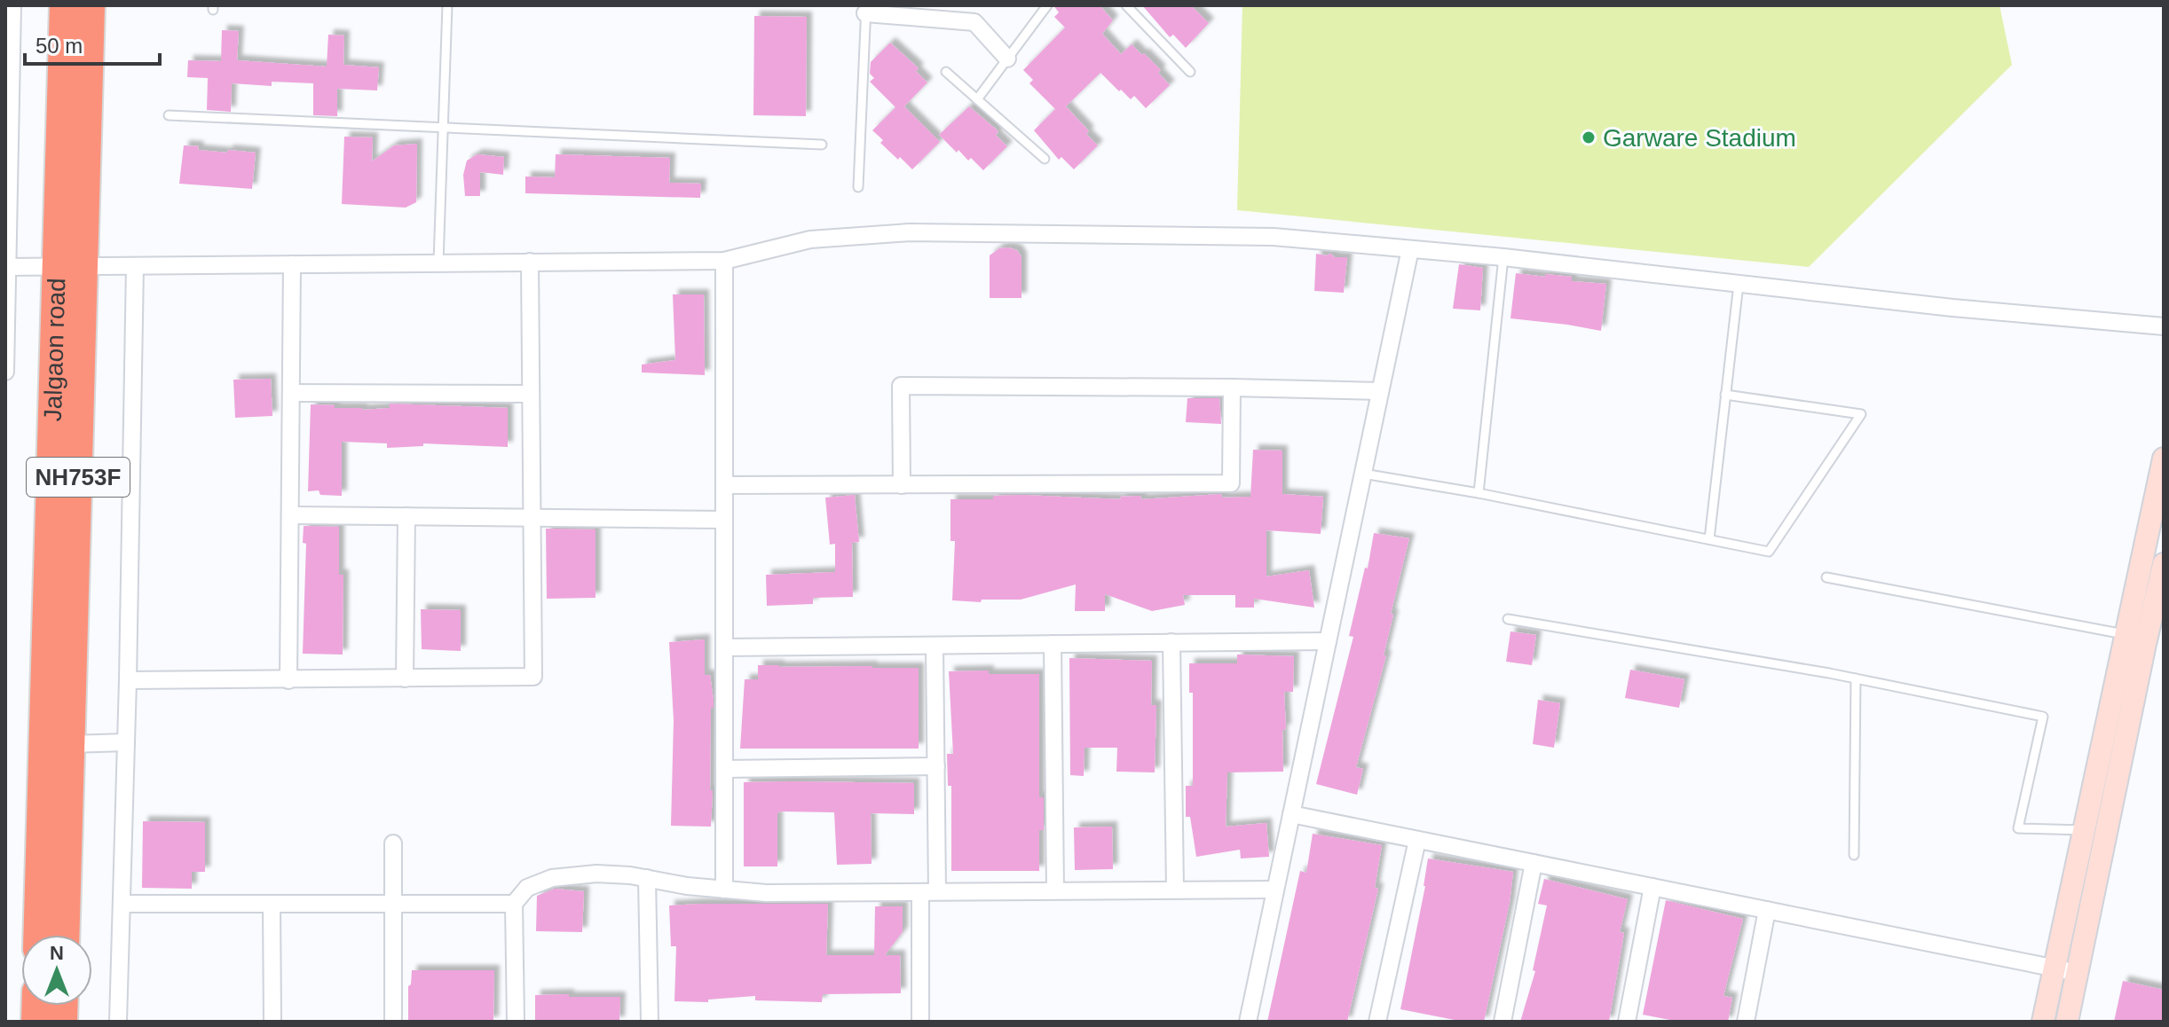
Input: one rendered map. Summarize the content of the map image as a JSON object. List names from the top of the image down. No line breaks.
{"streets":{"highway":["Jalgaon road","NH753F"]},"places":["Garware Stadium"],"scale_bar":"50 m","north":"top"}
